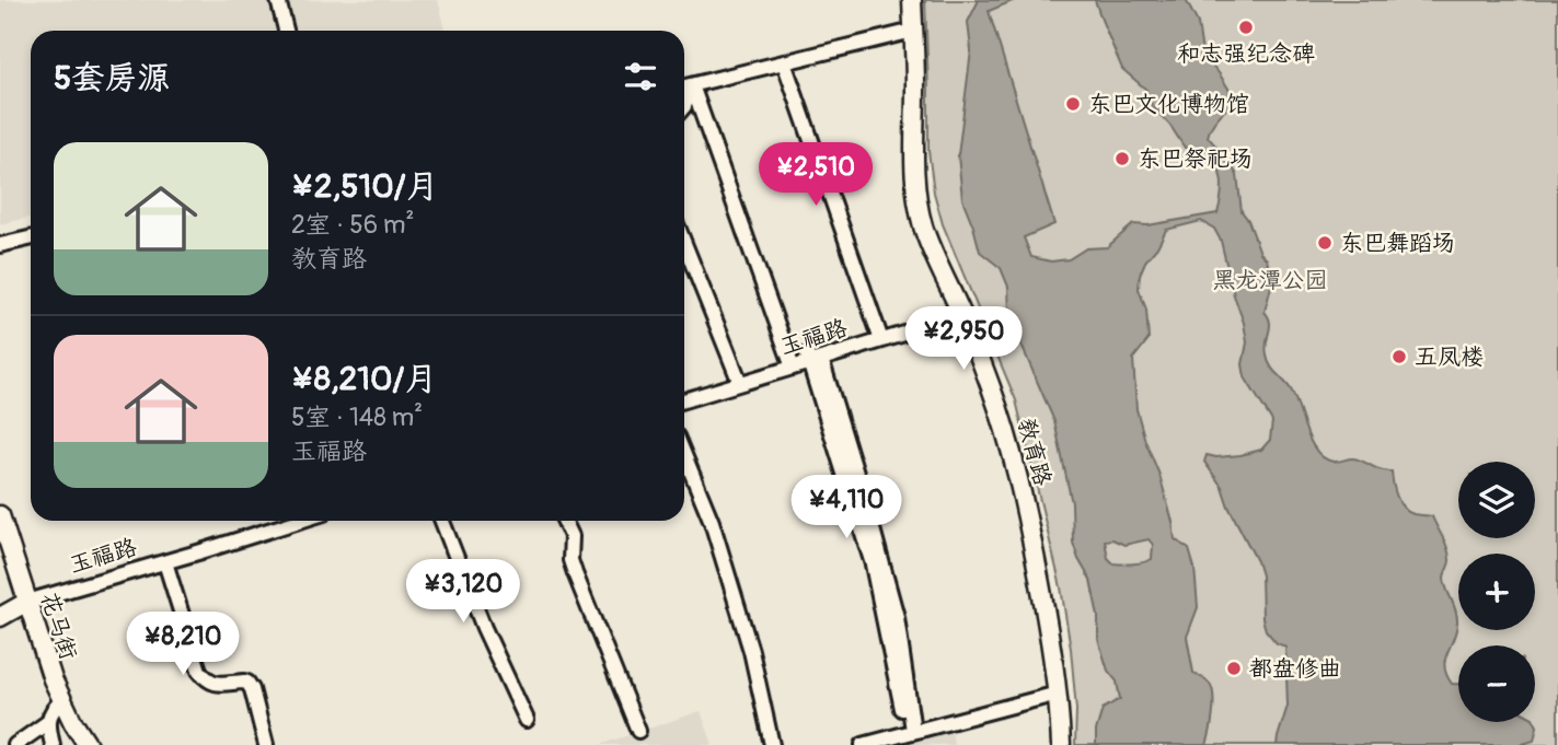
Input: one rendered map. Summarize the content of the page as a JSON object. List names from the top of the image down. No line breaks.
{"streets":{"main road":["玉福路","教育路","花马街"]},"crossings":[["玉福路","教育路"],["玉福路","花马街"]],"parks":["黑龙潭公园"],"places":["和志强纪念碑","东巴文化博物馆","东巴祭祀场","东巴舞蹈场","五凤楼","都盘修曲"],"page":{"heading":"5套房源","list":[{"name":"¥2,510/月","note":"2室 · 56 m² · 教育路"},{"name":"¥8,210/月","note":"5室 · 148 m² · 玉福路"}],"price":["¥2,510","¥2,950","¥4,110","¥3,120","¥8,210"],"map_buttons":["+","−"]}}
